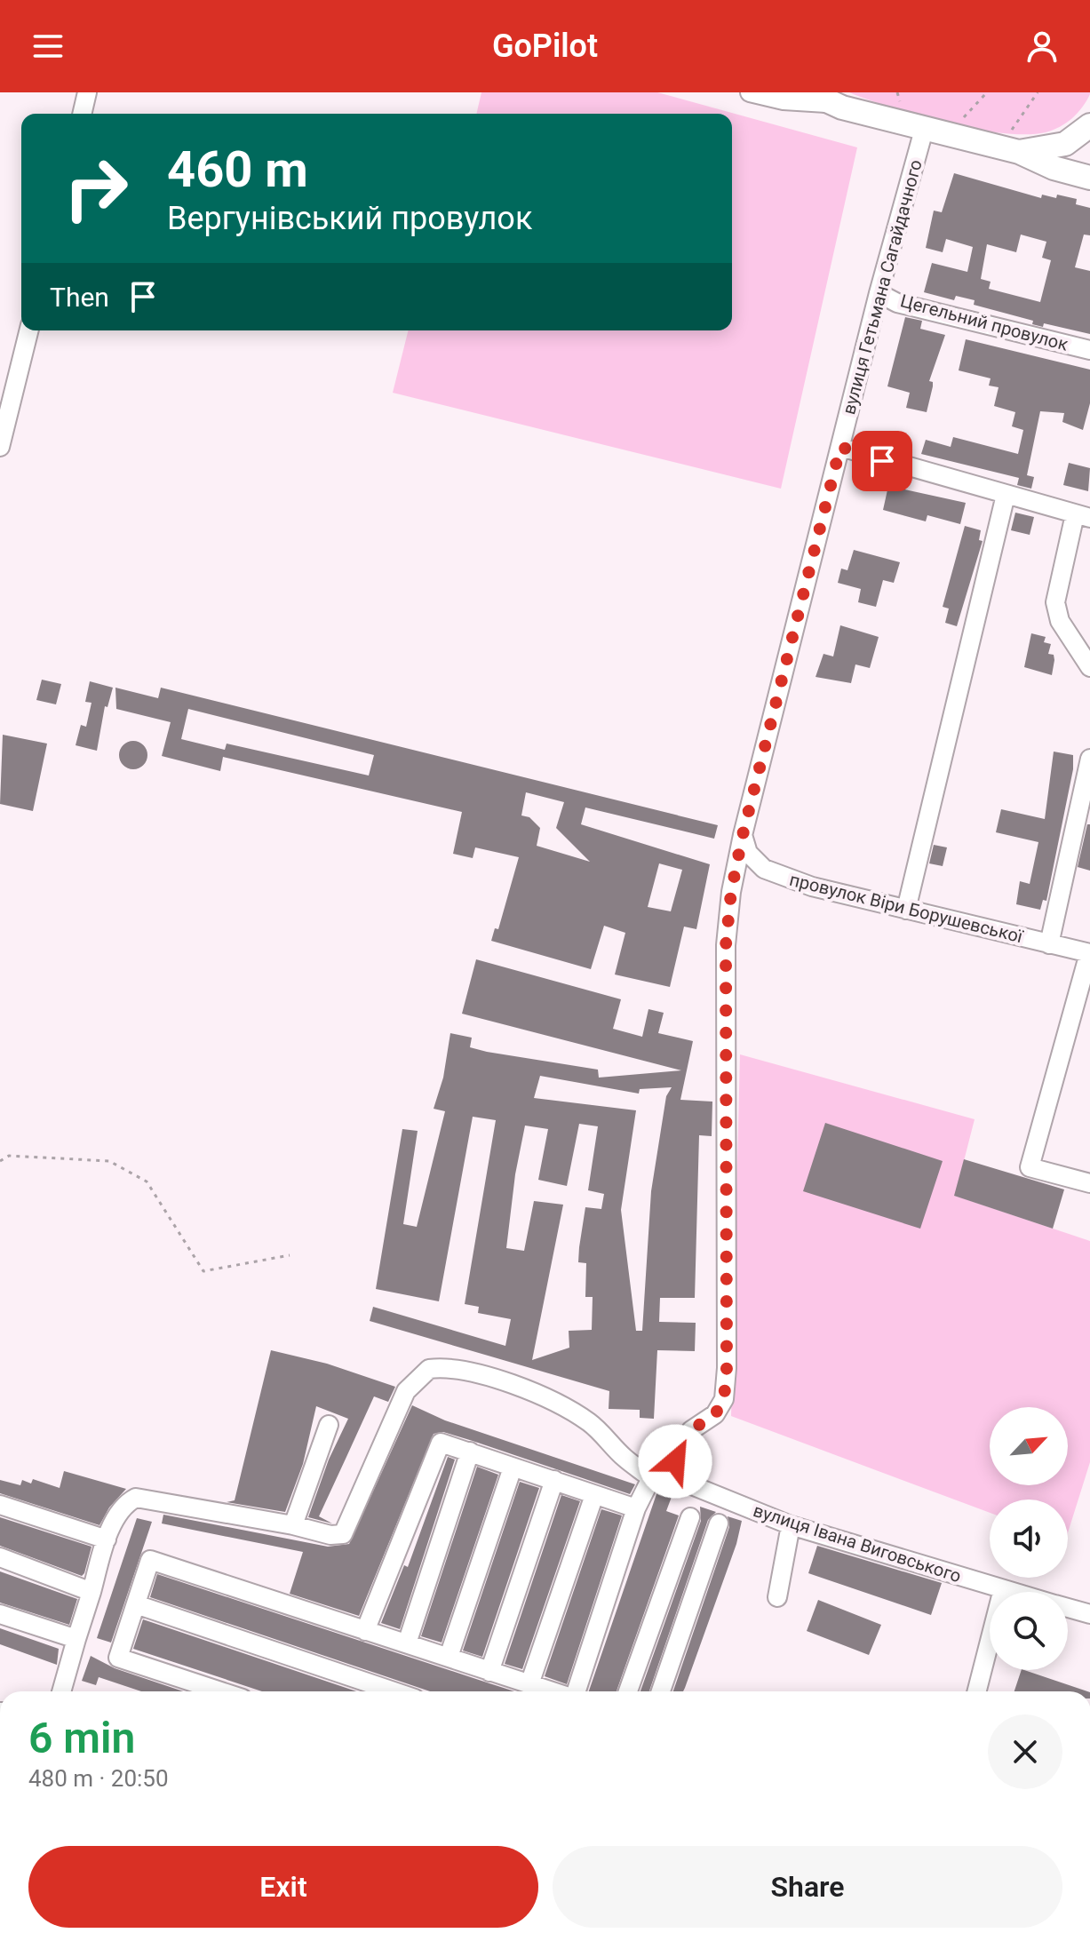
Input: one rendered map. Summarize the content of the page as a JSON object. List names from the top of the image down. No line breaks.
{"streets":{"street":["вулиця Гетьмана Сагайдачного","Цегельний провулок","провулок Віри Борушевської","вулиця Івана Виговського"]},"crossings":[["вулиця Гетьмана Сагайдачного","Цегельний провулок"],["вулиця Гетьмана Сагайдачного","провулок Віри Борушевської"],["вулиця Гетьмана Сагайдачного","вулиця Івана Виговського"]],"north":"top right","page":{"header":"GoPilot","turn":["460 m","Вергунівський провулок"],"then":"Then","heading":["6 min","480 m · 20:50"],"buttons":["Exit","Share"]}}
